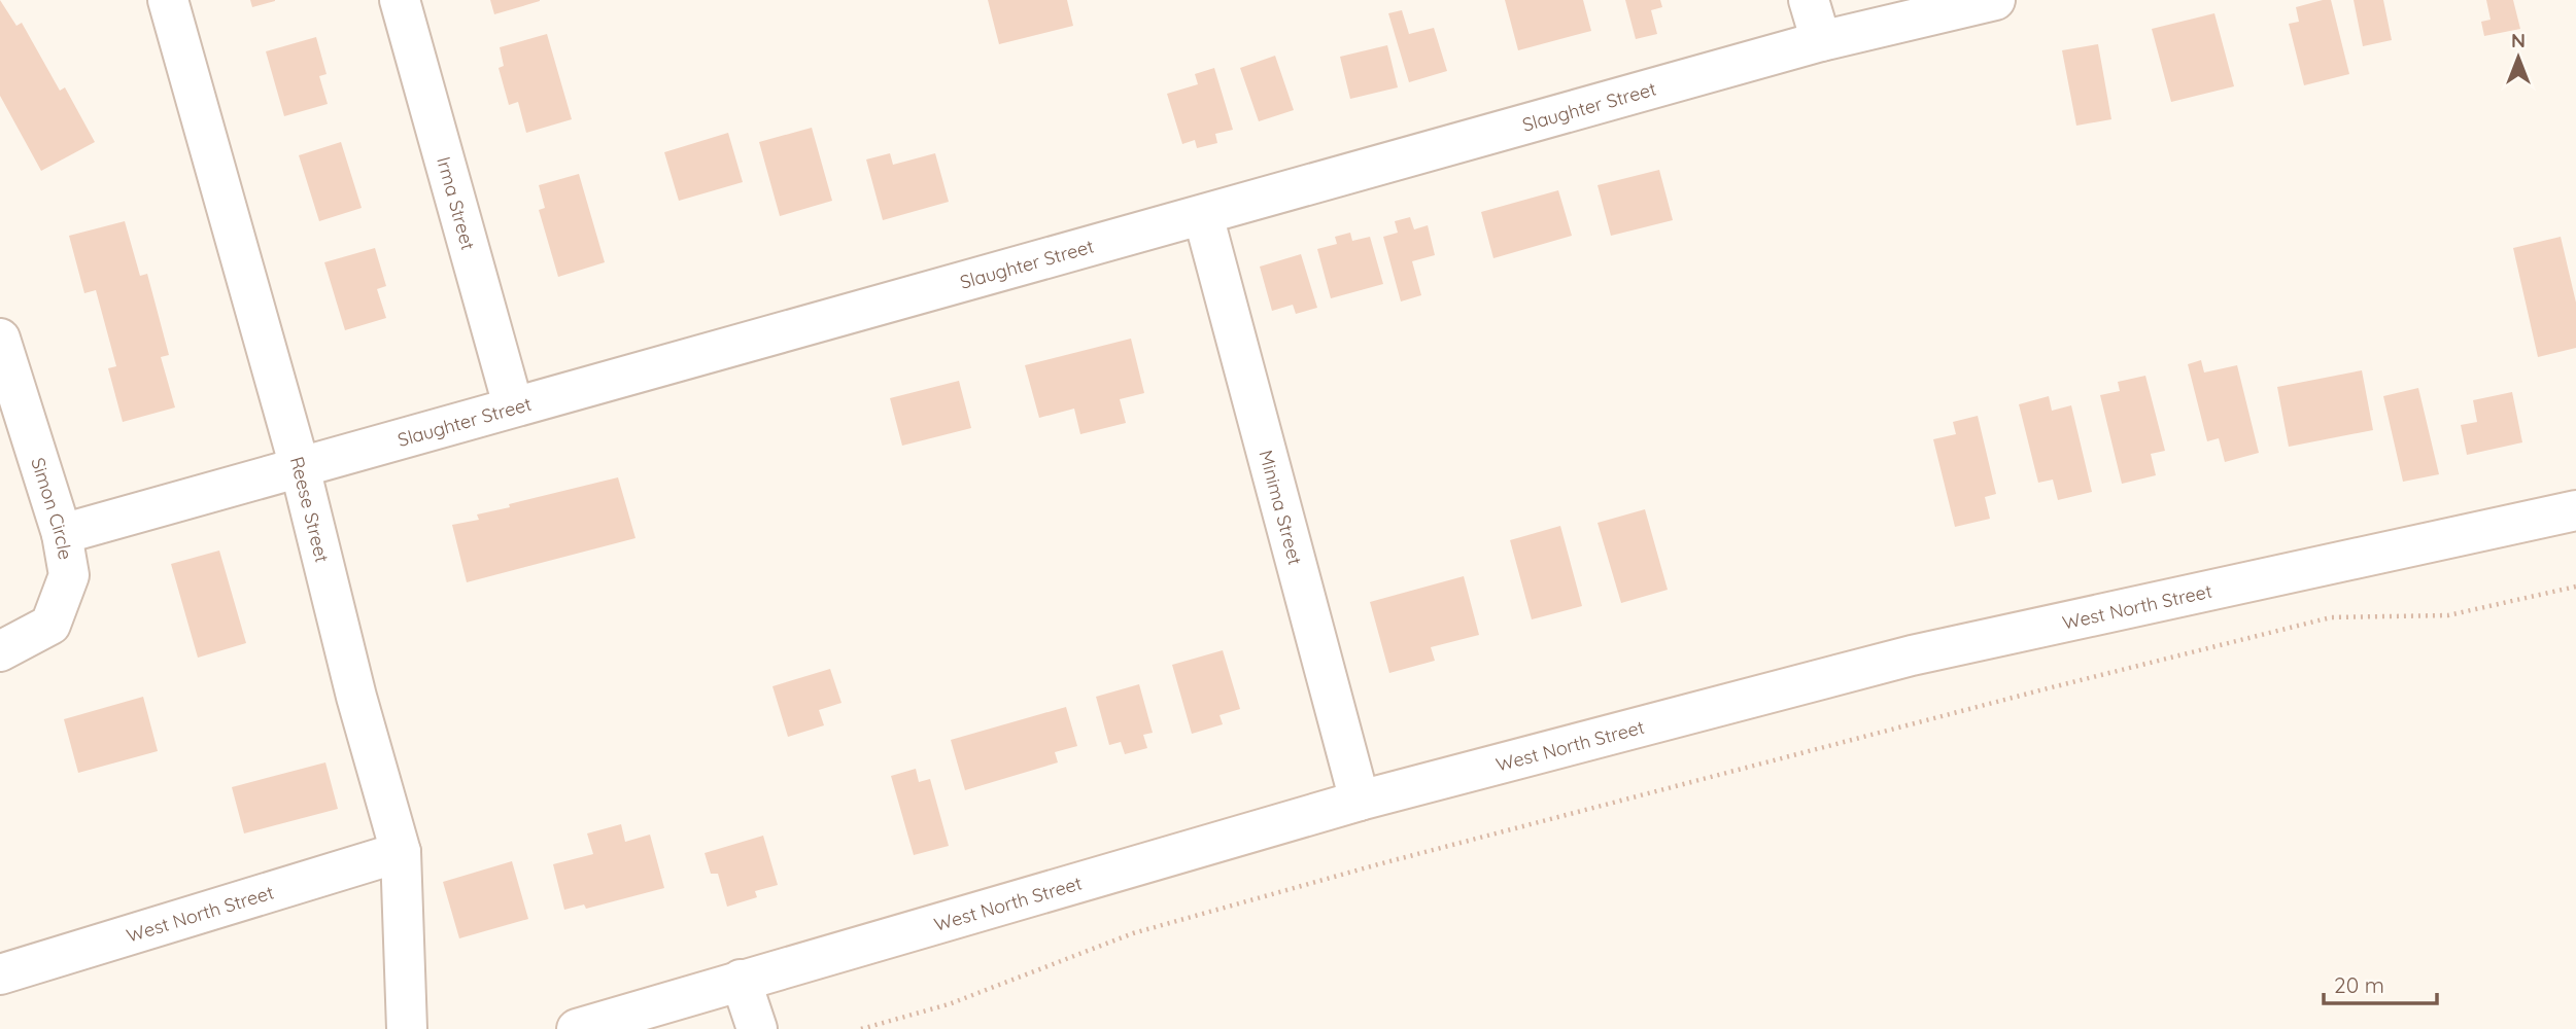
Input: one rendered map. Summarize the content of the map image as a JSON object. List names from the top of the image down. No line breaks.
{"streets":{"street":["Slaughter Street","Irma Street","Minima Street","Simon Circle","Reese Street","West North Street"]},"crossings":[["Slaughter Street","Irma Street"],["Slaughter Street","Minima Street"],["Slaughter Street","Simon Circle"],["Slaughter Street","Reese Street"],["Minima Street","West North Street"],["Reese Street","West North Street"]],"scale_bar":"20 m","north":"top"}
